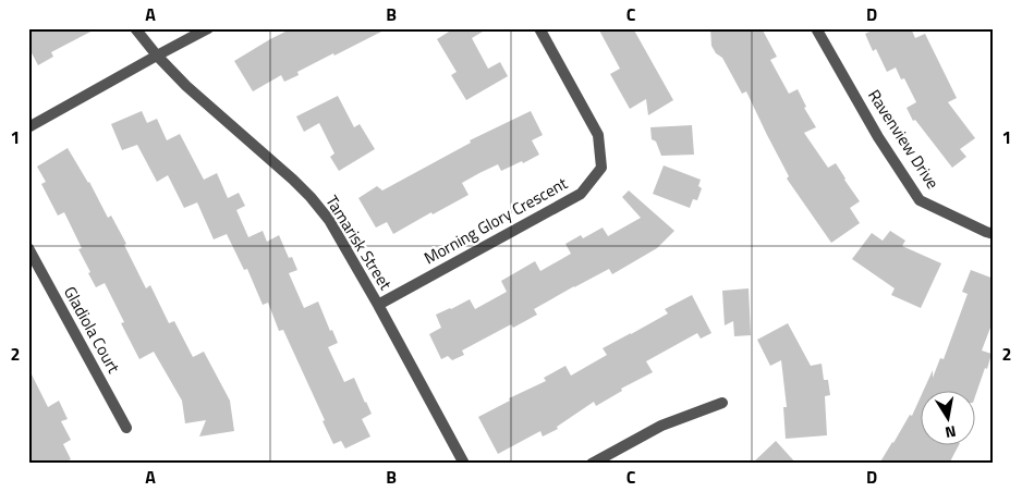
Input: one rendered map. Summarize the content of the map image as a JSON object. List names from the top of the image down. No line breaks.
{"streets":{"street":["Ravenview Drive","Morning Glory Crescent","Tamarisk Street","Gladiola Court"]},"crossings":[["Morning Glory Crescent","Tamarisk Street"]],"north":"bottom","grid":{"columns":["A","B","C","D"],"rows":["1","2"]}}
